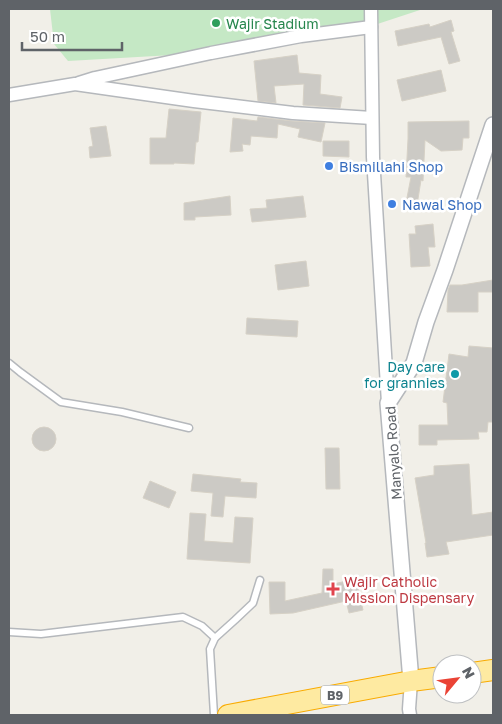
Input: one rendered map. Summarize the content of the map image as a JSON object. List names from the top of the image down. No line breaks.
{"streets":{"highway":["B9"],"street":["Manyalo Road"]},"crossings":[["Manyalo Road","B9"]],"places":{"other":["Wajir Stadium","Bismillahi Shop","Nawal Shop","Day care for grannies"],"health":["Wajir Catholic Mission Dispensary"]},"scale_bar":"50 m","north":"top right"}
